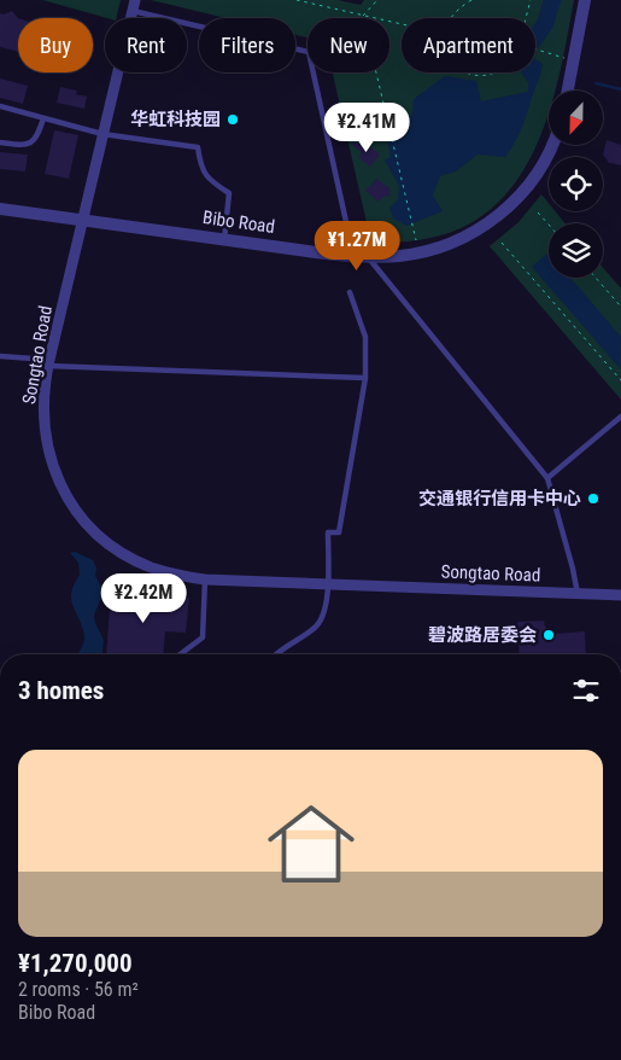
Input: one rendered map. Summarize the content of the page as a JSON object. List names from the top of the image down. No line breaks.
{"streets":{"street":["Bibo Road","Songtao Road"]},"crossings":[["Bibo Road","Songtao Road"]],"places":["华虹科技园","交通银行信用卡中心","碧波路居委会"],"north":"bottom","page":{"chip":["Buy","Rent","Filters","New","Apartment"],"price":["¥2.41M","¥1.27M","¥2.42M"],"heading":"3 homes","list":[{"name":"¥1,270,000","note":"2 rooms · 56 m² · Bibo Road"}]}}
